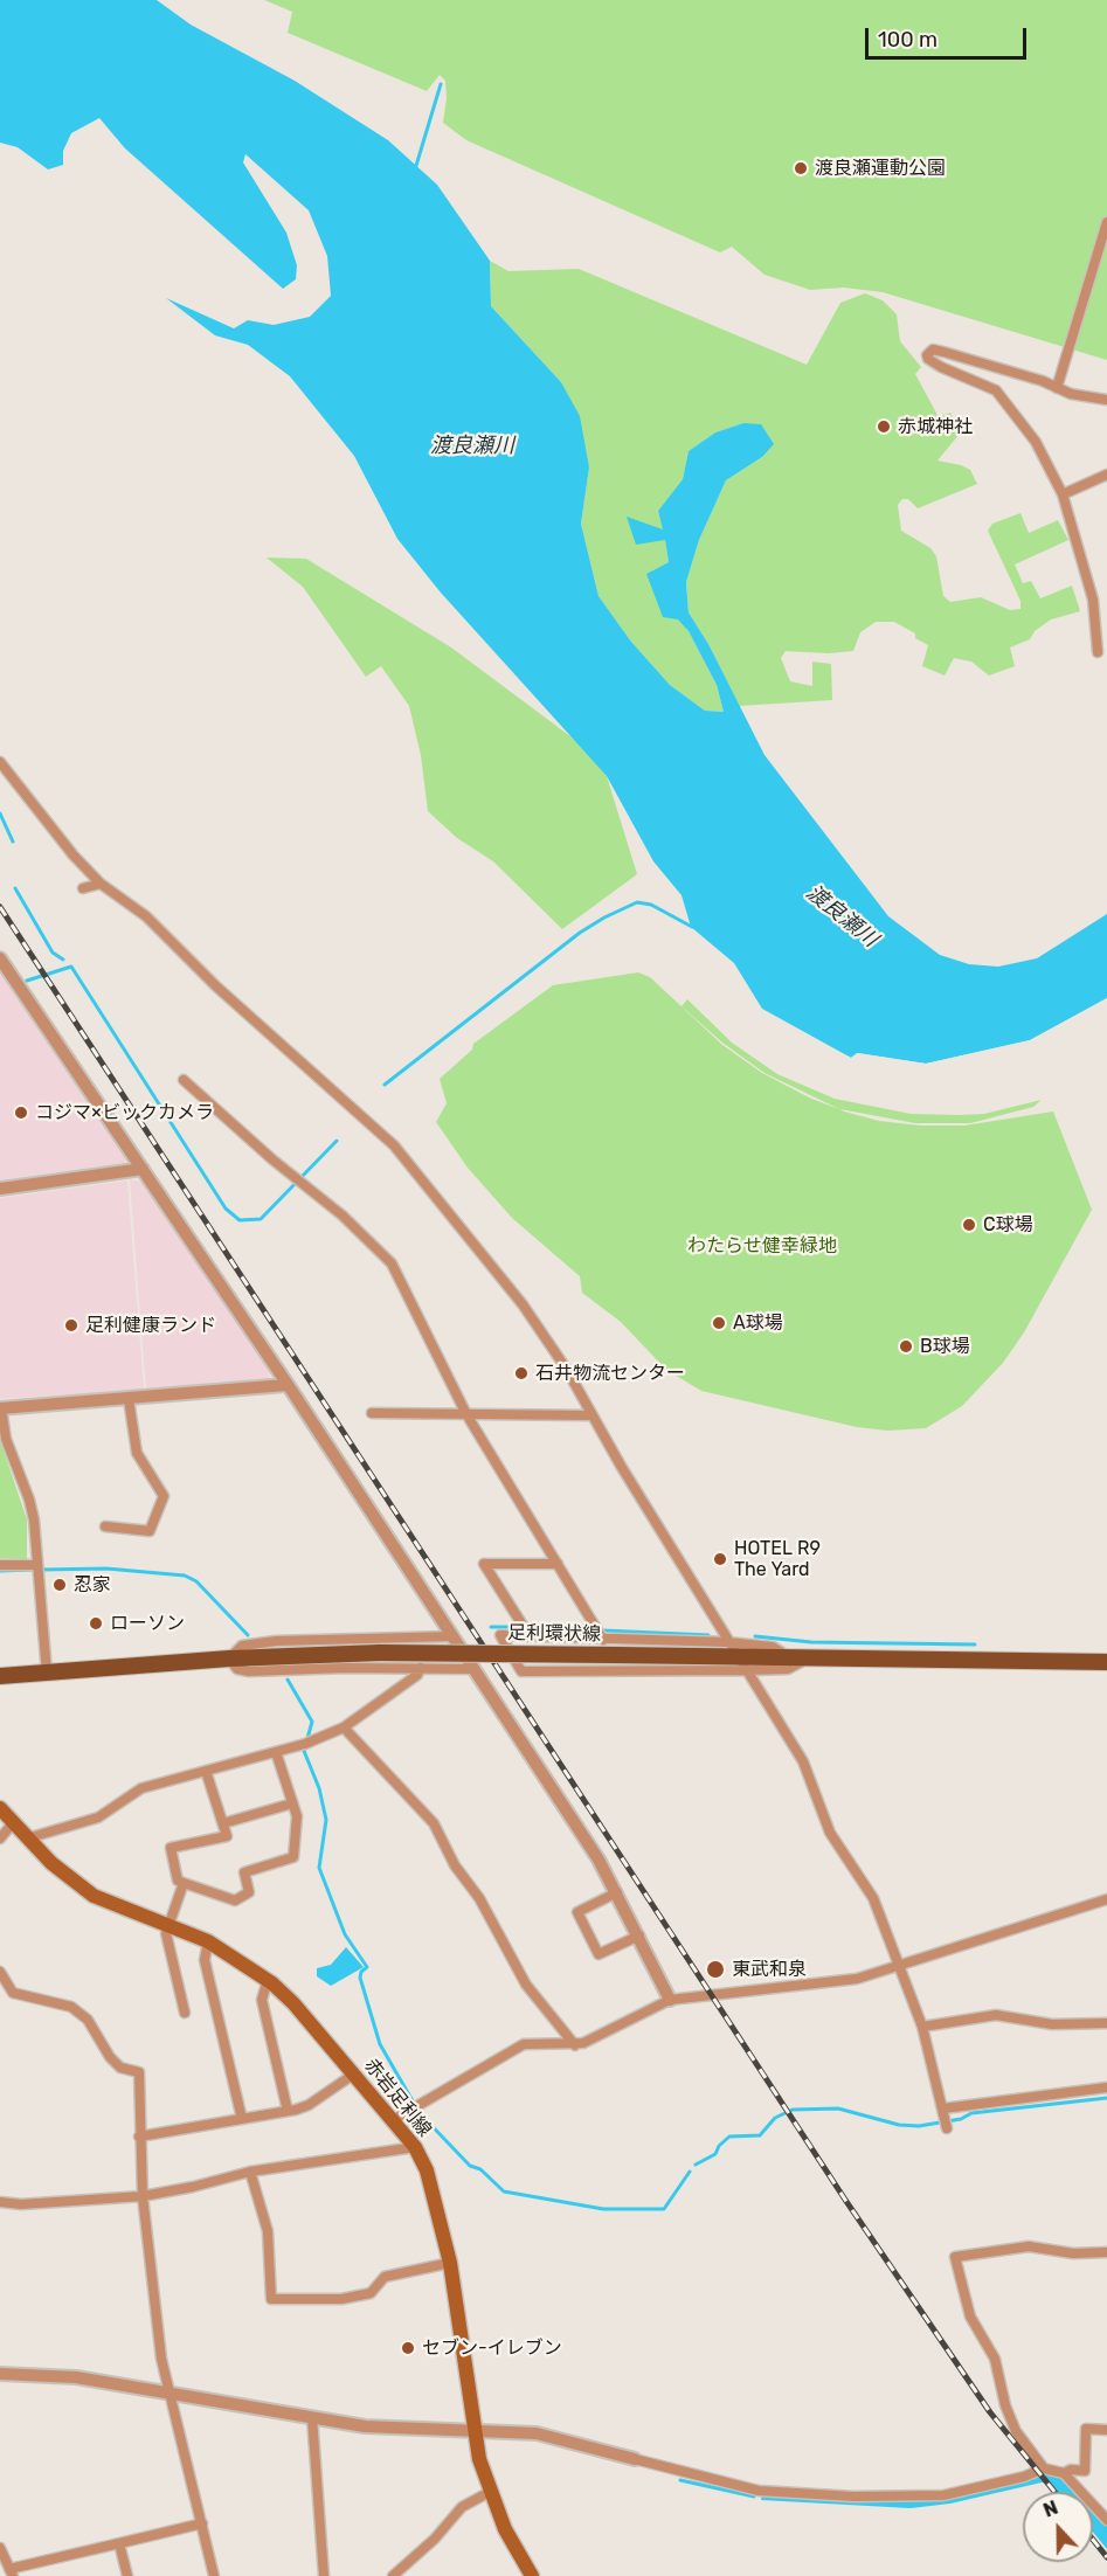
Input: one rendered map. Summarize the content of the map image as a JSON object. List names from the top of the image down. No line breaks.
{"streets":{"main road":["足利環状線","赤岩足利線"]},"water":["渡良瀬川"],"parks":["わたらせ健幸緑地"],"places":["渡良瀬運動公園","赤城神社","コジマ×ビックカメラ","C球場","A球場","足利健康ランド","B球場","石井物流センター","HOTEL R9 The Yard","忍家","ローソン","東武和泉","セブン-イレブン"],"scale_bar":"100 m","north":"top"}
